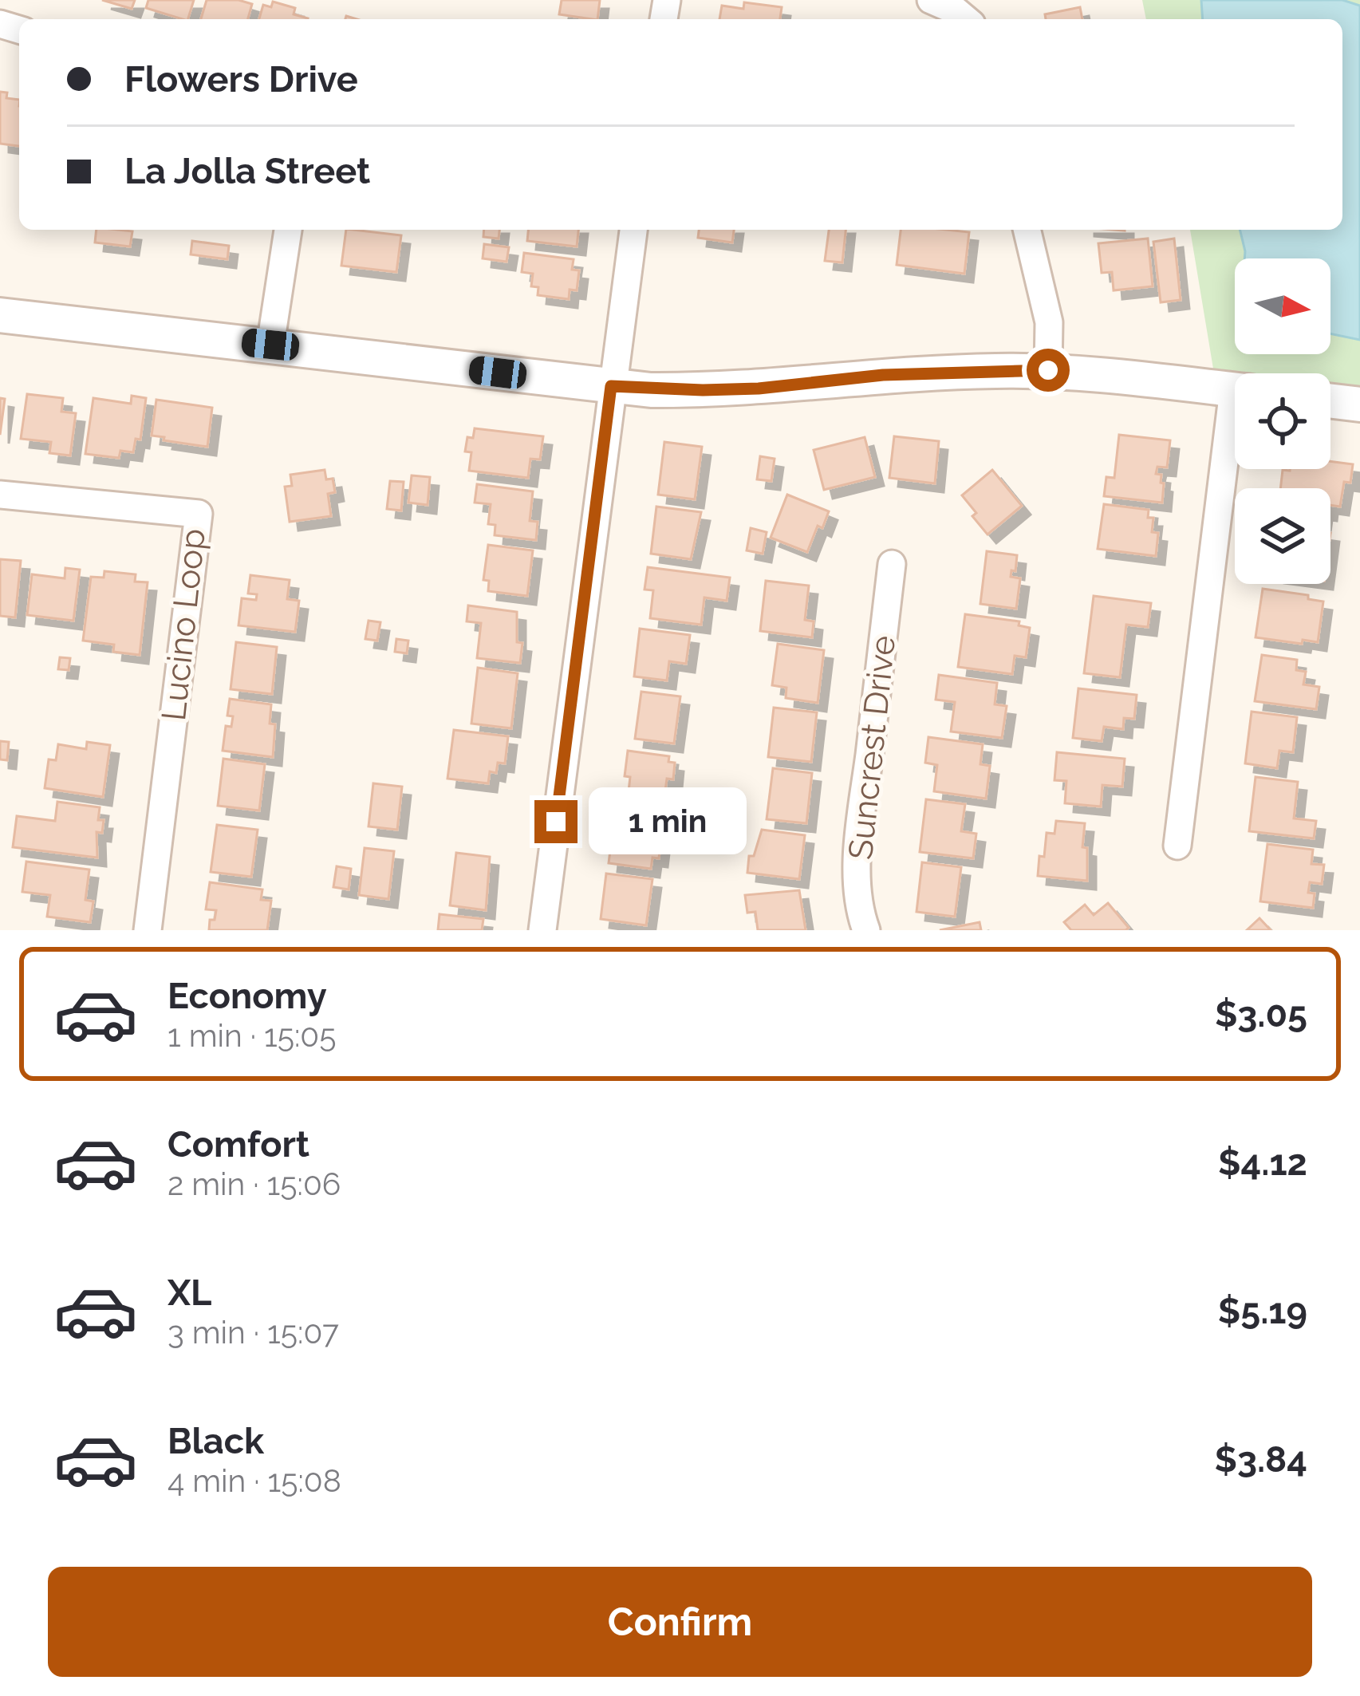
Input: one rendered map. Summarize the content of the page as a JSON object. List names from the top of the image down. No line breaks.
{"streets":{"street":["Lucino Loop","Suncrest Drive"]},"north":"right","page":{"banner":["Flowers Drive","La Jolla Street"],"bubble":"1 min","list":[{"name":"Economy","note":"1 min · 15:05","value":"$3.05"},{"name":"Comfort","note":"2 min · 15:06","value":"$4.12"},{"name":"XL","note":"3 min · 15:07","value":"$5.19"},{"name":"Black","note":"4 min · 15:08","value":"$3.84"}],"buttons":"Confirm"}}
